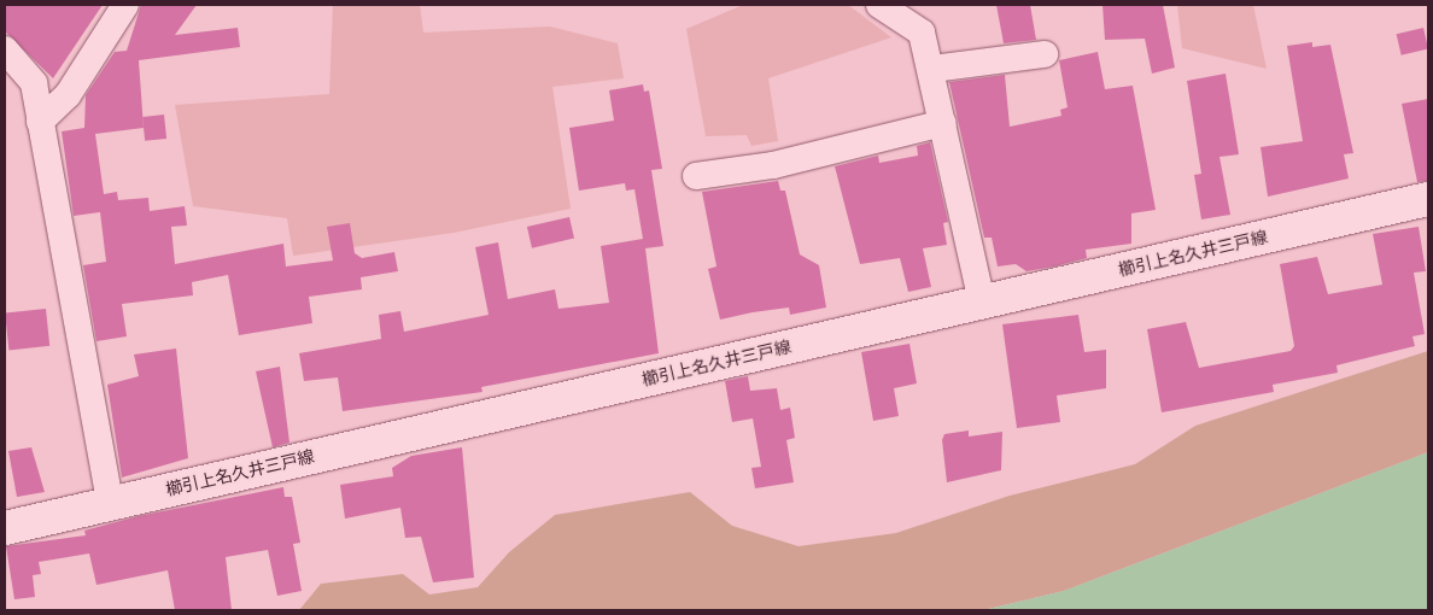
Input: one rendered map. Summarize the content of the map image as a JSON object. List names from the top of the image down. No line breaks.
{"streets":{"main road":["櫛引上名久井三戸線"]}}
